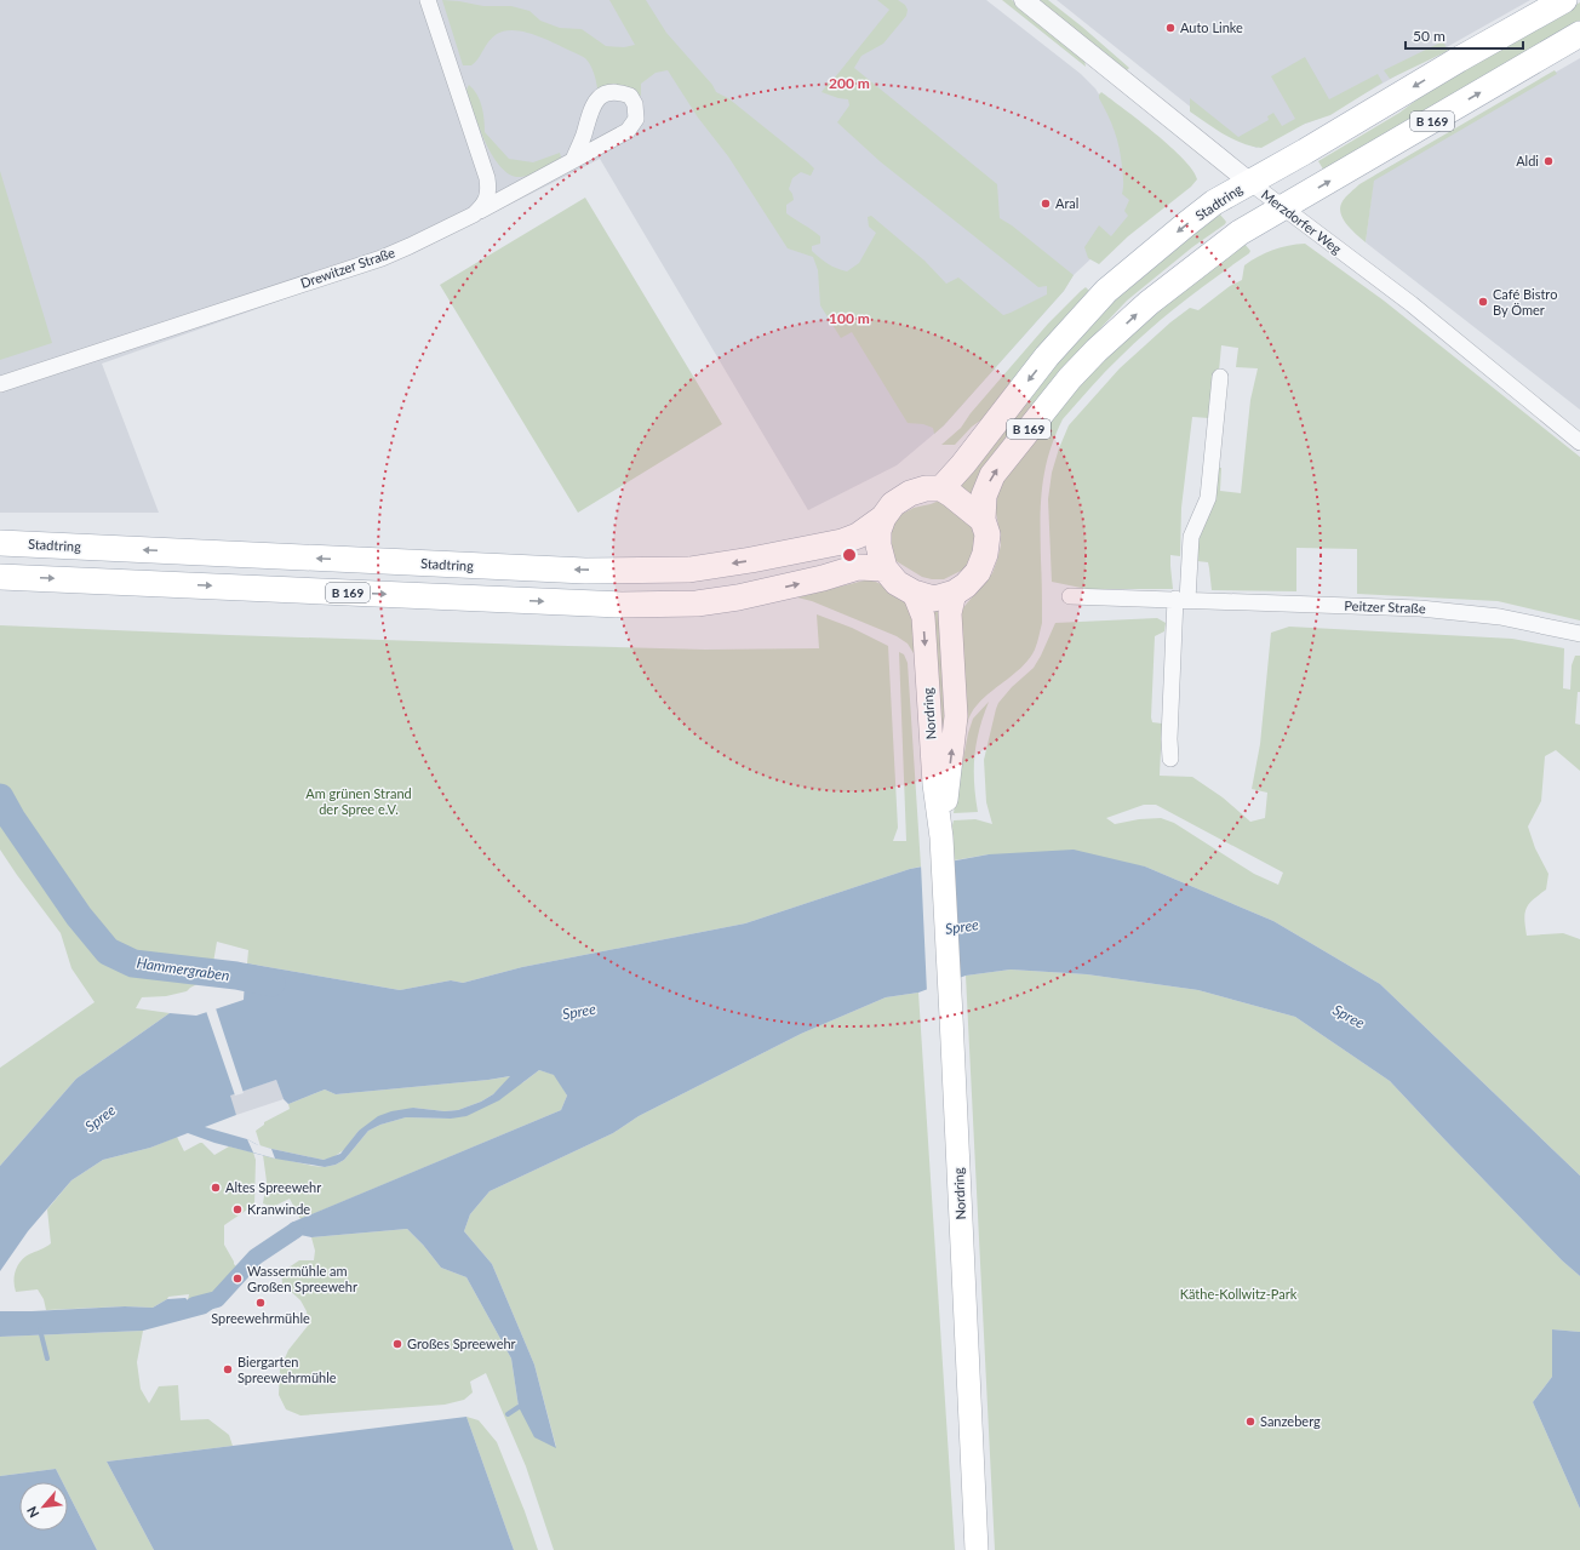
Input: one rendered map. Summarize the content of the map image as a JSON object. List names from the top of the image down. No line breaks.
{"streets":{"main road":["B 169","Stadtring","Nordring"],"street":["Merzdorfer Weg","Drewitzer Straße","Peitzer Straße"]},"crossings":[["B 169","Stadtring"],["B 169","Merzdorfer Weg"],["B 169","Nordring"],["Stadtring","Merzdorfer Weg"],["Stadtring","Nordring"]],"water":["Spree","Hammergraben"],"parks":["Am grünen Strand der Spree e.V.","Käthe-Kollwitz-Park"],"places":["Auto Linke","Aldi","Aral","Café Bistro By Ömer","Altes Spreewehr","Kranwinde","Wassermühle am Großen Spreewehr","Spreewehrmühle","Großes Spreewehr","Biergarten Spreewehrmühle","Sanzeberg"],"scale_bar":"50 m","north":"bottom left","rings":["200 m","100 m"]}
